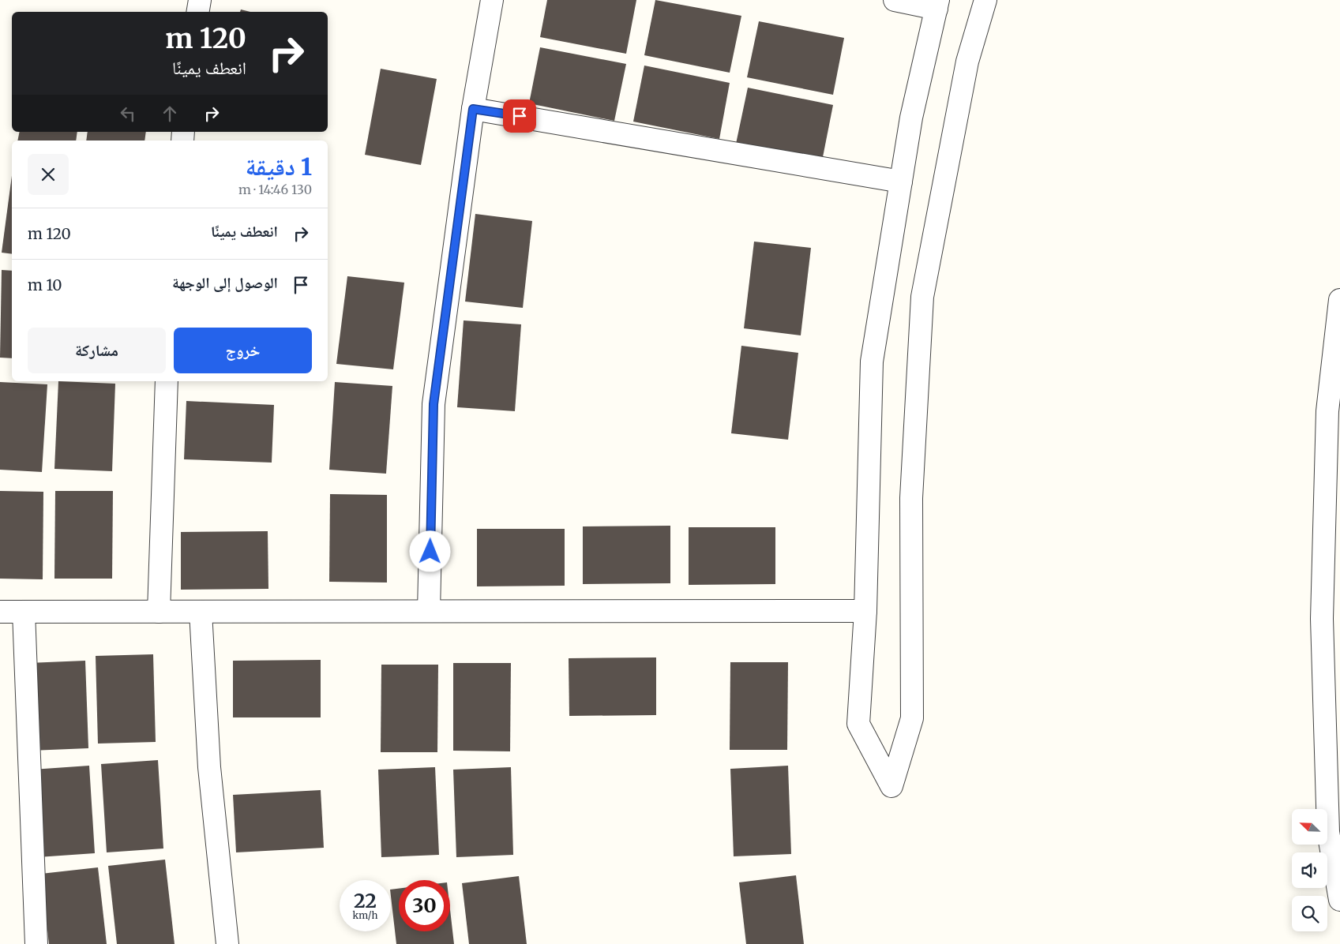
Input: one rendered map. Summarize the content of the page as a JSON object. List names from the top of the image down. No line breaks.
{"north":"top left","page":{"turn":["120 m","انعطف يمينًا"],"heading":["1 دقيقة","130 m · 14:46"],"list":[{"name":"انعطف يمينًا","value":"120 m"},{"name":"الوصول إلى الوجهة","value":"10 m"}],"buttons":["خروج","مشاركة"],"speed":"22 km/h","limit":"30"}}
